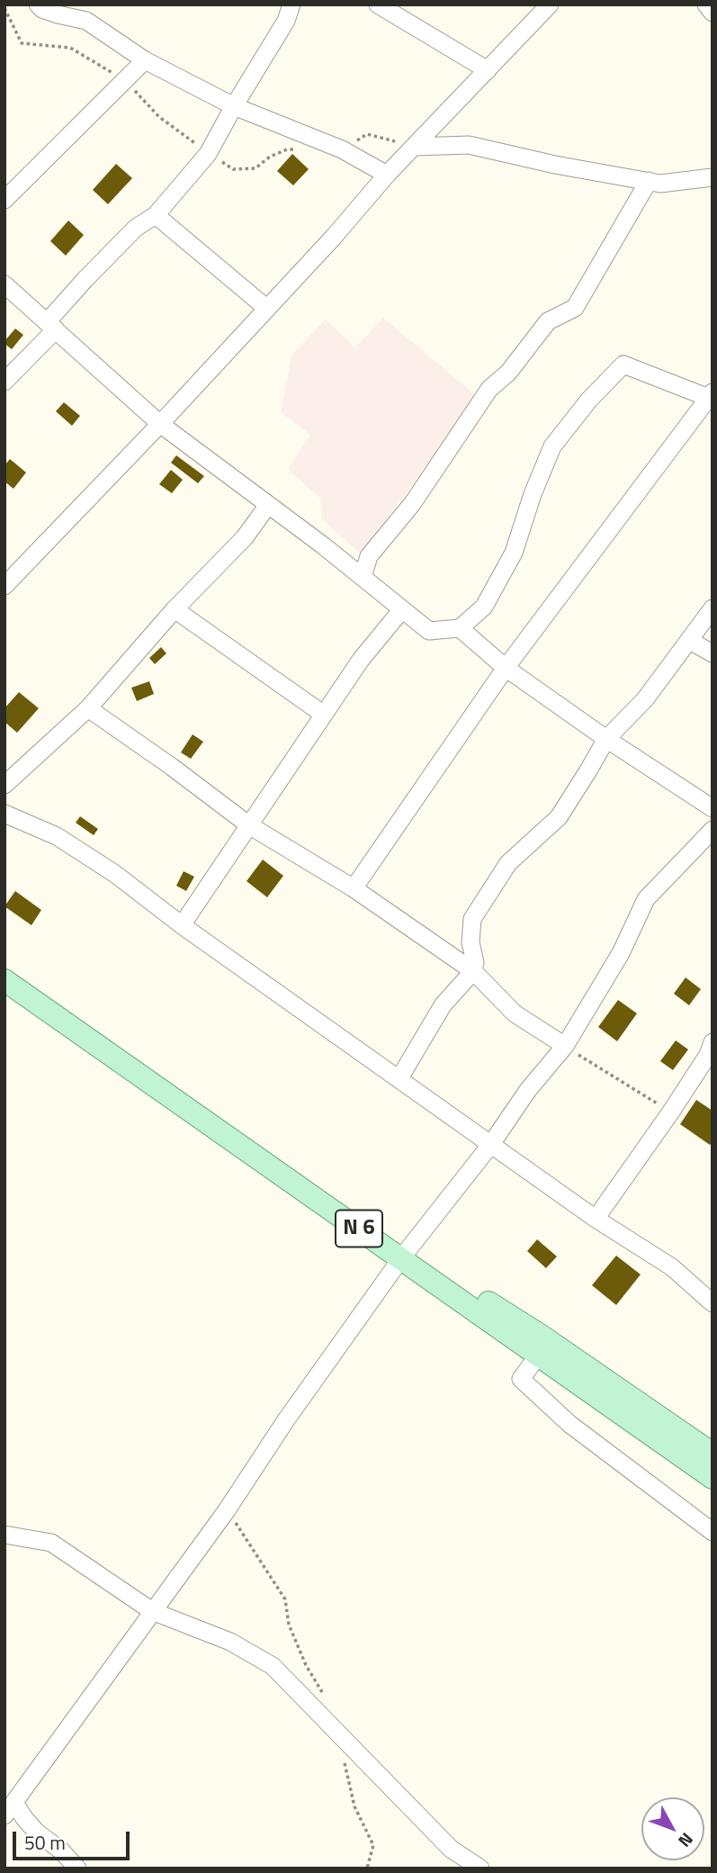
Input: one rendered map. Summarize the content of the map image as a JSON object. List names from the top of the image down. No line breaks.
{"streets":{"main road":["N 6"]},"scale_bar":"50 m","north":"bottom right"}
